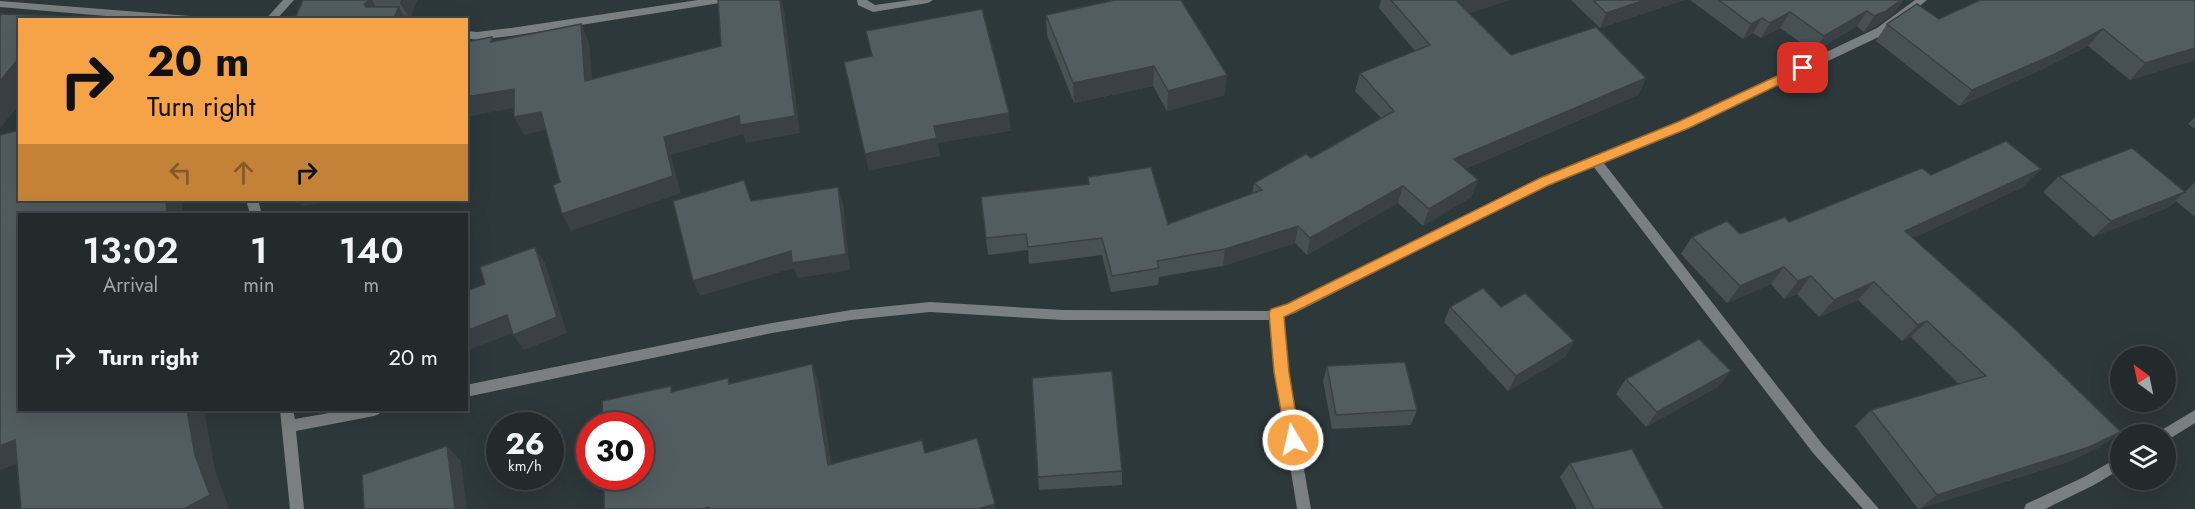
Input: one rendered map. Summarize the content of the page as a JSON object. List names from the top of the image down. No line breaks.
{"north":"top left","page":{"turn":["20 m","Turn right"],"eta":["13:02","Arrival","1","min","140","m"],"list":[{"name":"Turn right","value":"20 m"}],"speed":"26 km/h","limit":"30"}}
